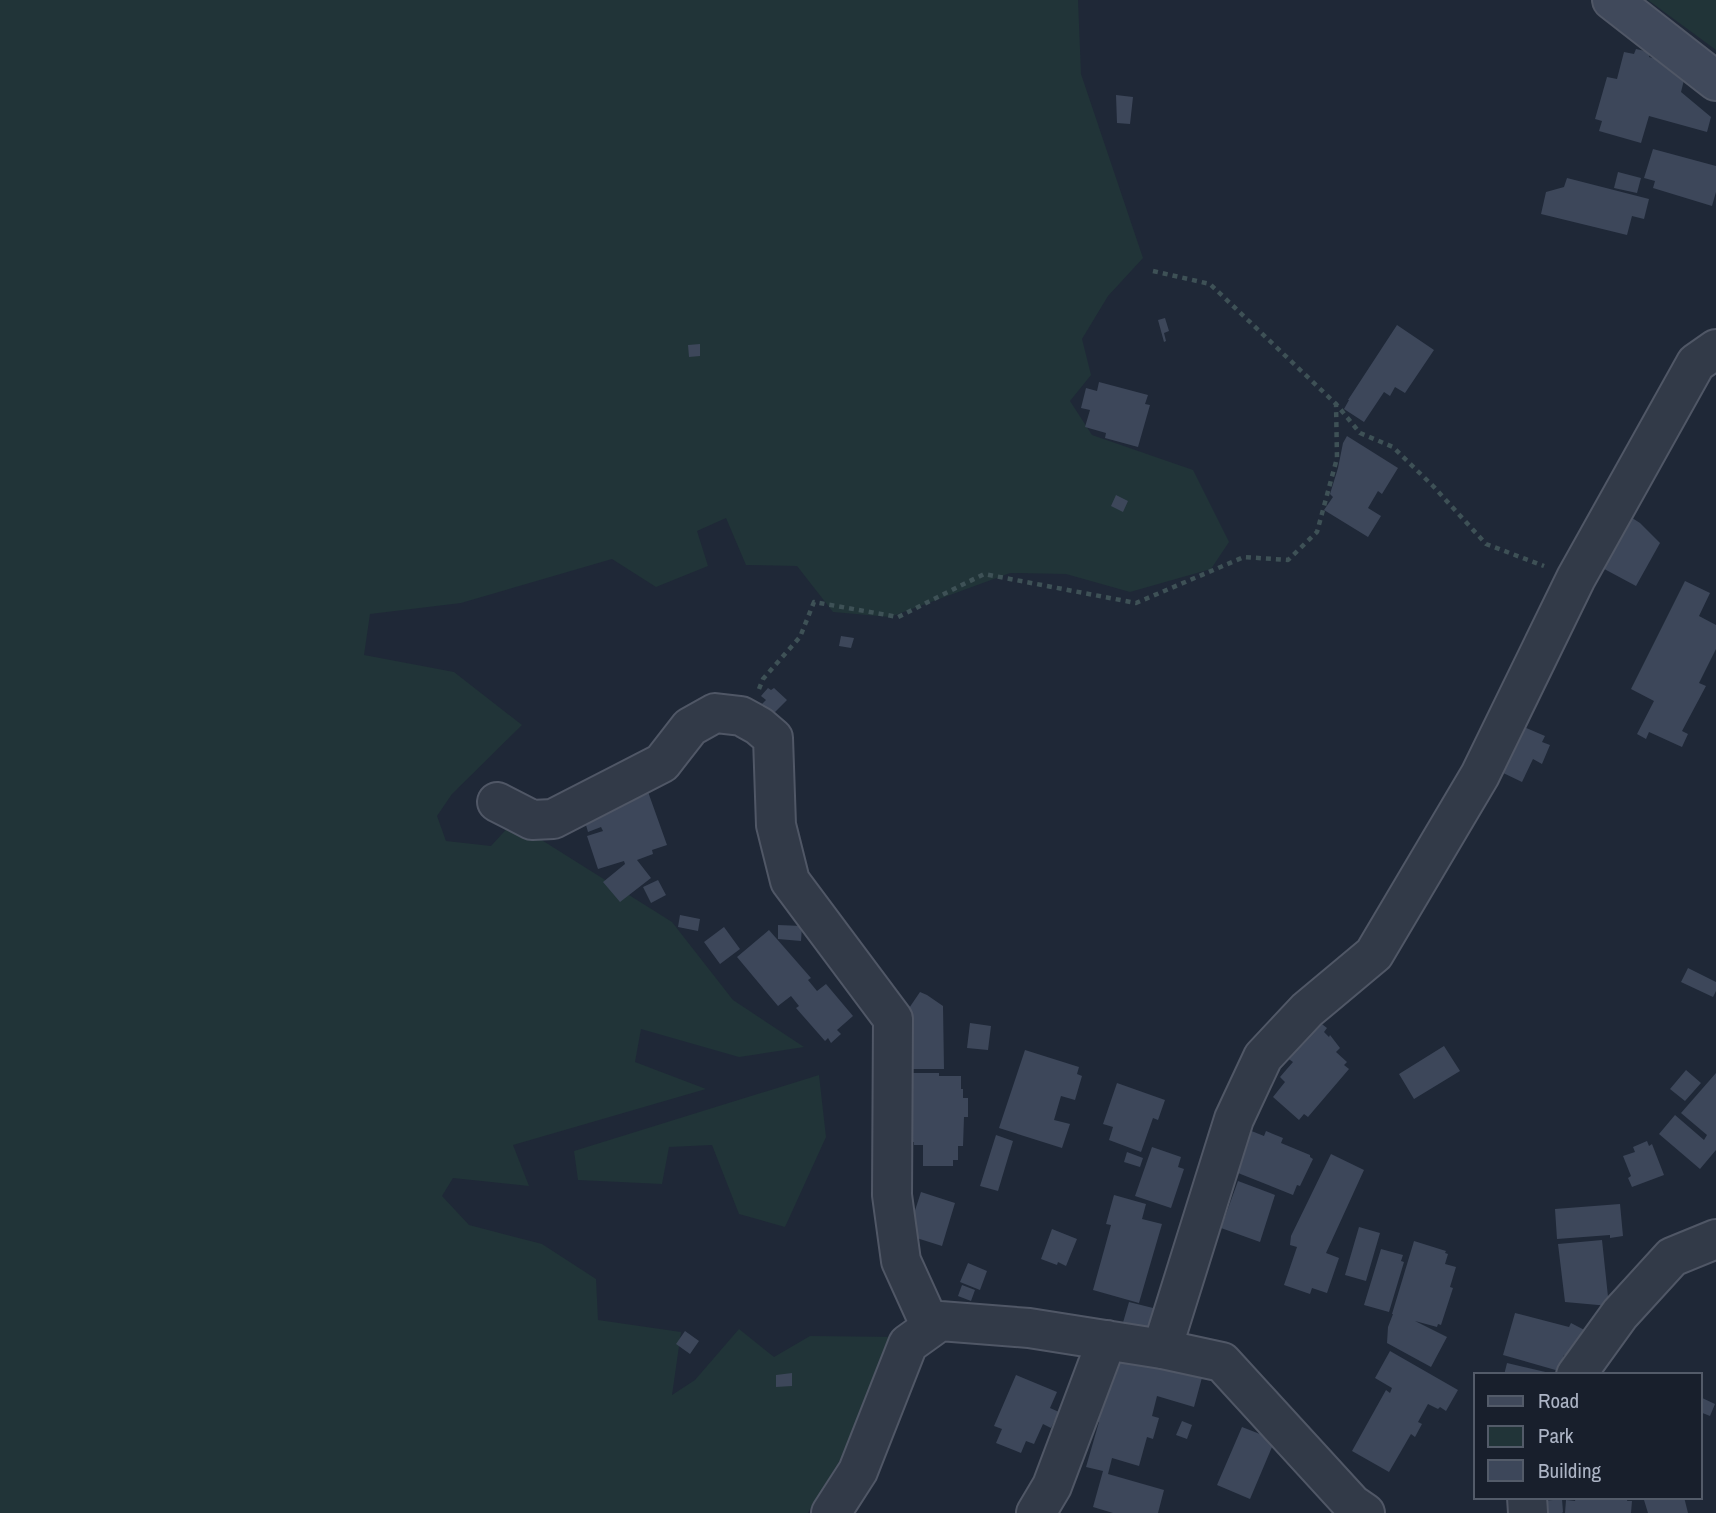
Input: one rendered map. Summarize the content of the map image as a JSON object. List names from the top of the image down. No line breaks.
{"legend":["Road","Park","Building"]}
